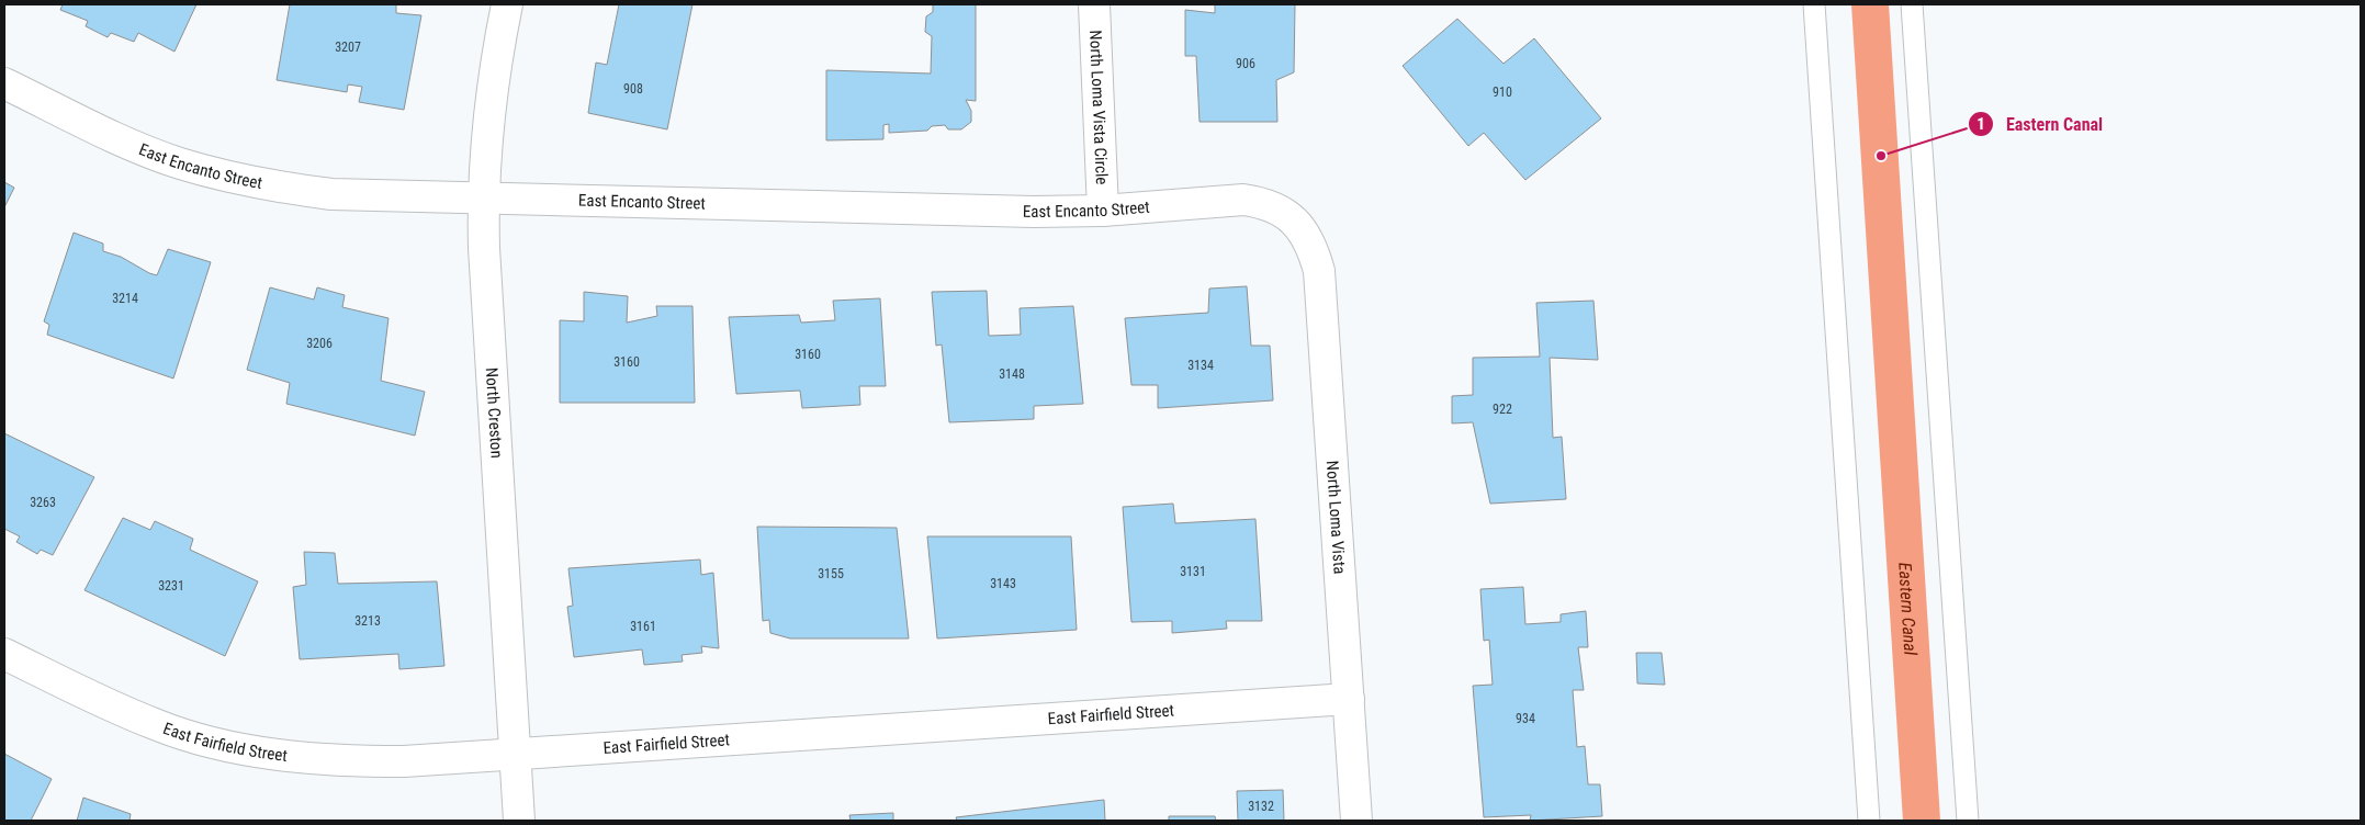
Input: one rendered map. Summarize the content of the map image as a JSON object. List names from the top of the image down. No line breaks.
{"streets":{"street":["North Loma Vista Circle","East Encanto Street","North Creston","North Loma Vista","East Fairfield Street"]},"crossings":[["North Loma Vista Circle","East Encanto Street"],["East Encanto Street","North Creston"],["East Encanto Street","North Loma Vista"],["North Creston","East Fairfield Street"],["North Loma Vista","East Fairfield Street"]],"water":["Eastern Canal"],"places":["Eastern Canal"],"house_numbers":["3207","906","908","910","3214","3206","3160","3160","3134","3148","922","3263","3131","3155","3143","3231","3213","3161","934","3132"]}
